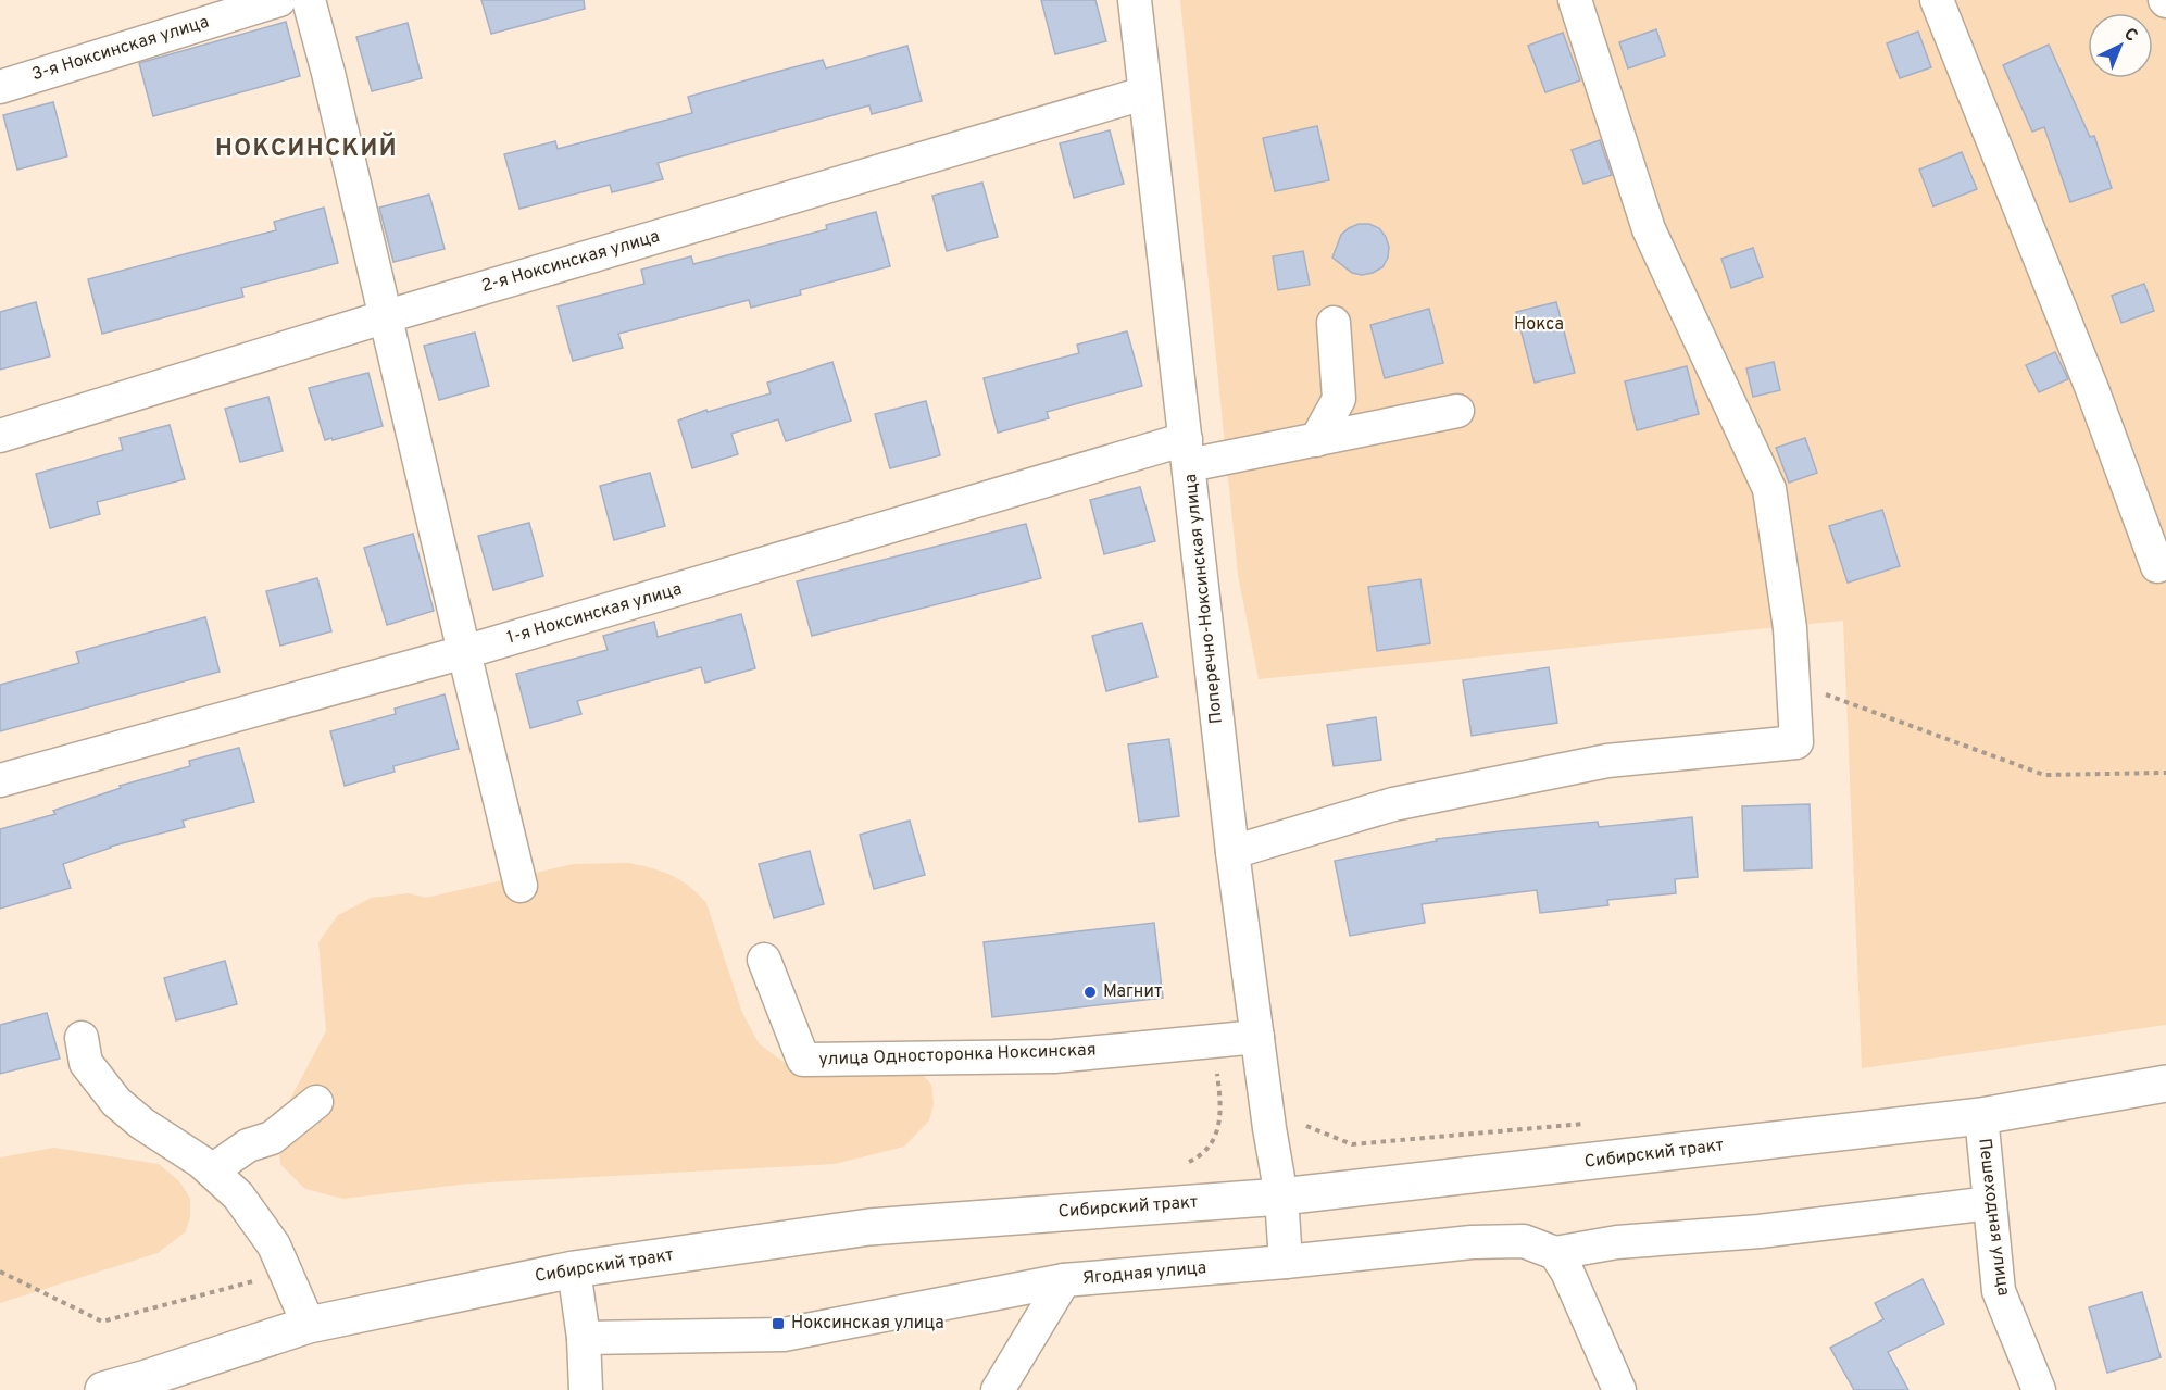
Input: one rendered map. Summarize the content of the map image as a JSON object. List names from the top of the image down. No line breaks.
{"streets":{"main road":["Сибирский тракт"],"street":["3-я Ноксинская улица","2-я Ноксинская улица","Поперечно-Ноксинская улица","1-я Ноксинская улица","улица Односторонка Ноксинская","Пешеходная улица","Ягодная улица"]},"crossings":[["2-я Ноксинская улица","Поперечно-Ноксинская улица"],["Поперечно-Ноксинская улица","1-я Ноксинская улица"],["Поперечно-Ноксинская улица","улица Односторонка Ноксинская"],["Поперечно-Ноксинская улица","Сибирский тракт"],["Поперечно-Ноксинская улица","Ягодная улица"],["Сибирский тракт","Пешеходная улица"]],"districts":["НОКСИНСКИЙ"],"parks":["Нокса"],"places":{"other":["Магнит"],"transit":["Ноксинская улица"]},"north":"top right"}
